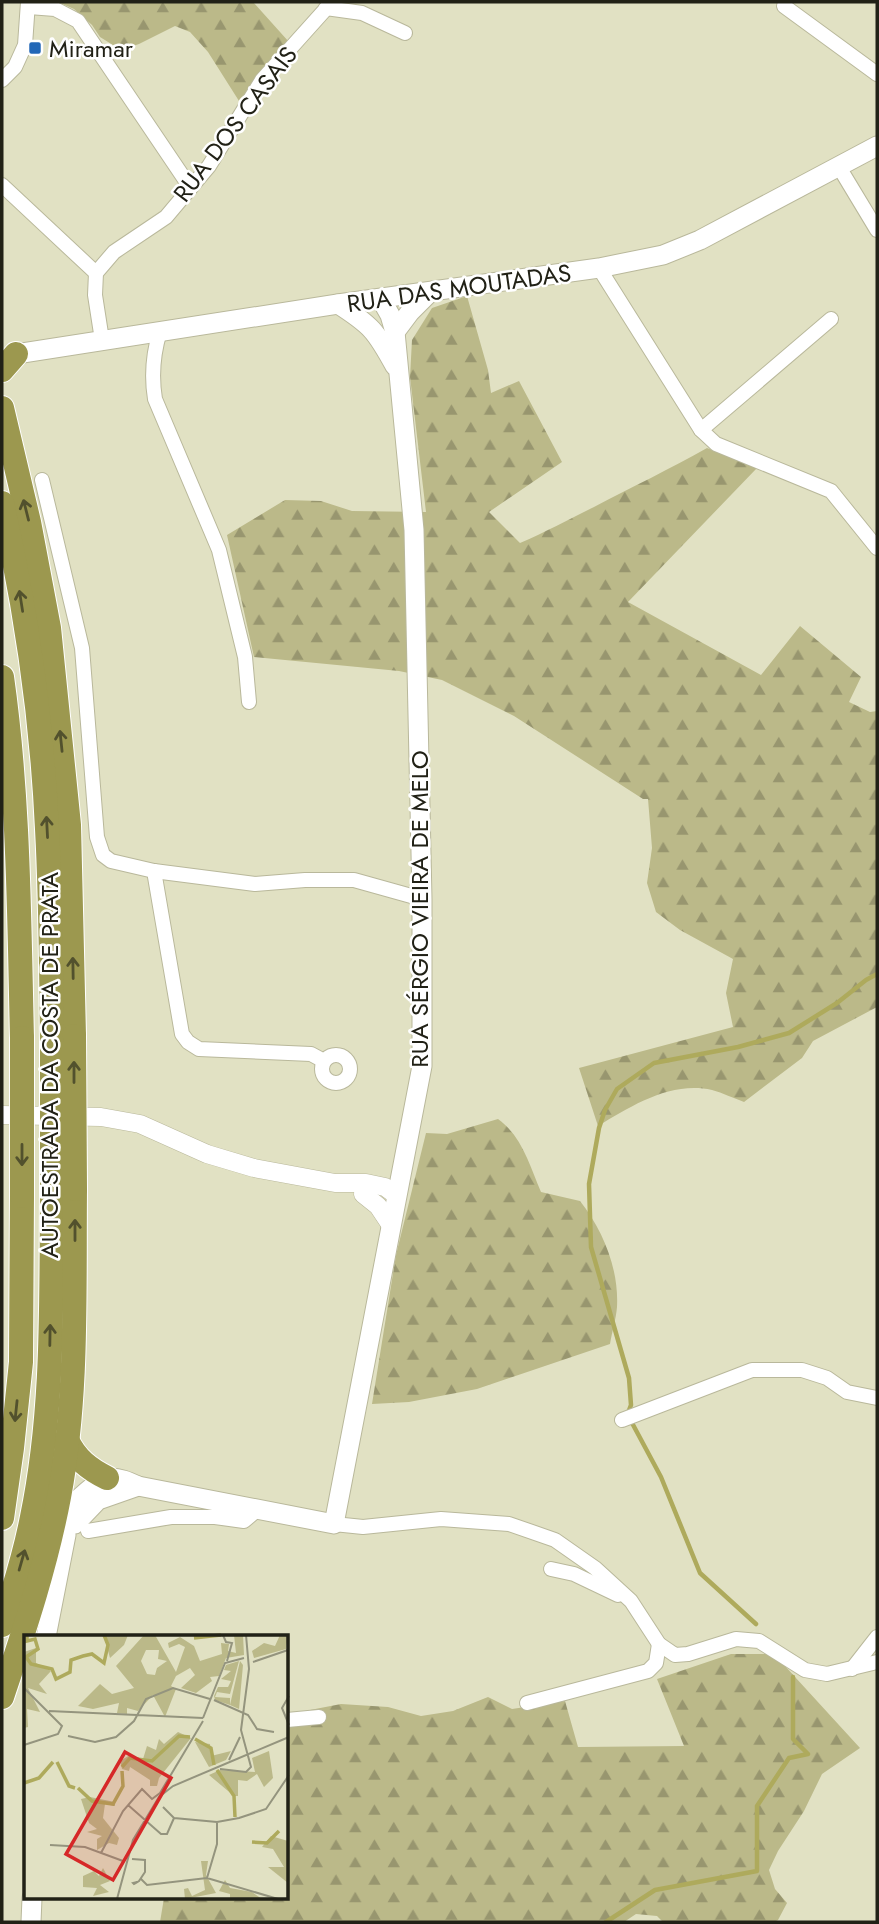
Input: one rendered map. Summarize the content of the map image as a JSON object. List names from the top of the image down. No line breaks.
{"streets":{"highway":["AUTOESTRADA DA COSTA DE PRATA"],"main road":["RUA DAS MOUTADAS","RUA SÉRGIO VIEIRA DE MELO"],"street":["RUA DOS CASAIS"]},"crossings":[["RUA DAS MOUTADAS","RUA SÉRGIO VIEIRA DE MELO"]],"places":{"transit":["Miramar"]}}
